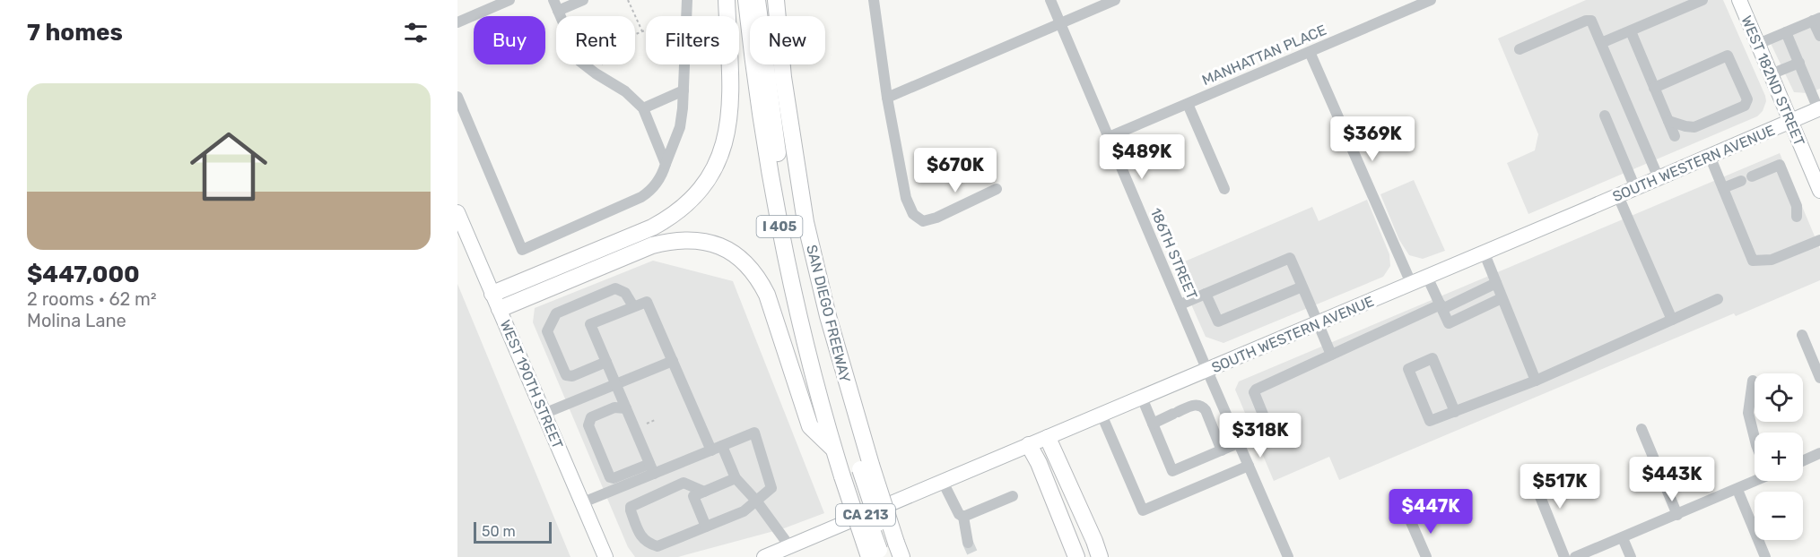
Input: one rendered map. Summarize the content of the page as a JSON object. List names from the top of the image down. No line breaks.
{"streets":{"highway":["I 405","SAN DIEGO FREEWAY"],"main road":["WEST 182ND STREET","SOUTH WESTERN AVENUE","WEST 190TH STREET","CA 213"],"street":["MANHATTAN PLACE","186TH STREET"]},"crossings":[["MANHATTAN PLACE","186TH STREET"],["WEST 182ND STREET","SOUTH WESTERN AVENUE"],["SOUTH WESTERN AVENUE","186TH STREET"]],"scale_bar":"50 m","page":{"heading":"7 homes","chip":["Buy","Rent","Filters","New"],"list":[{"name":"$447,000","note":"2 rooms · 62 m² · Molina Lane"}],"price":["$369K","$489K","$670K","$318K","$443K","$517K","$447K"],"map_buttons":["+","−"],"scale":"50 m"}}
